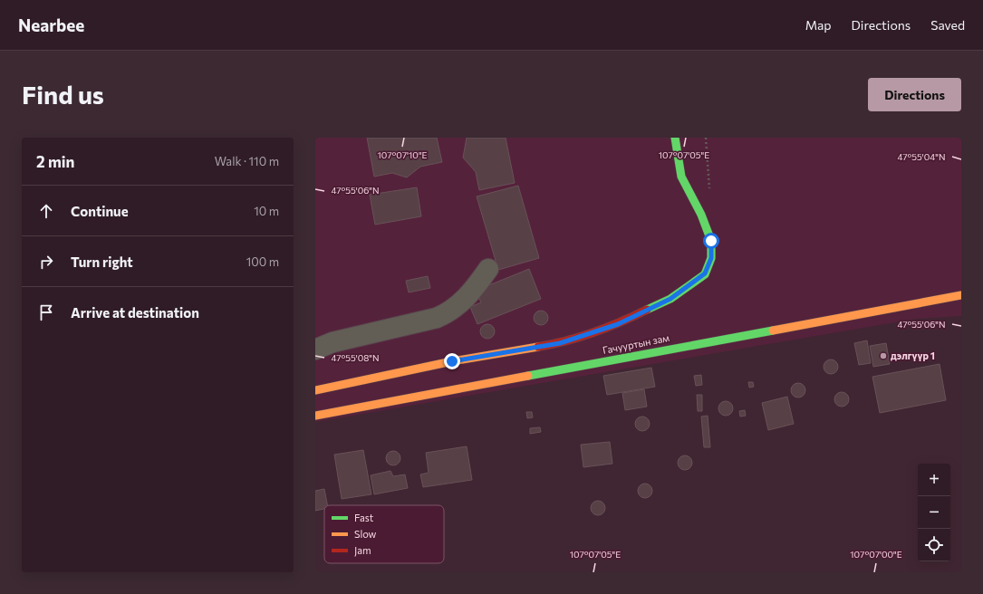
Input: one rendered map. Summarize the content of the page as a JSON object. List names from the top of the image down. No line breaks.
{"streets":{"main road":["Гачууртын зам"]},"places":["дэлгүүр 1"],"legend":["Fast","Slow","Jam"],"page":{"header":"Nearbee","nav":["Map","Directions","Saved"],"buttons":"Directions","title":"Find us","heading":["2 min","Walk · 110 m"],"list":[["Continue","10 m"],["Turn right","100 m"],"Arrive at destination"],"map_buttons":["+","−"]},"coordinates":["107°07'10\"E","107°07'05\"E","47°55'04\"N","47°55'06\"N","47°55'08\"N","107°07'00\"E"]}
